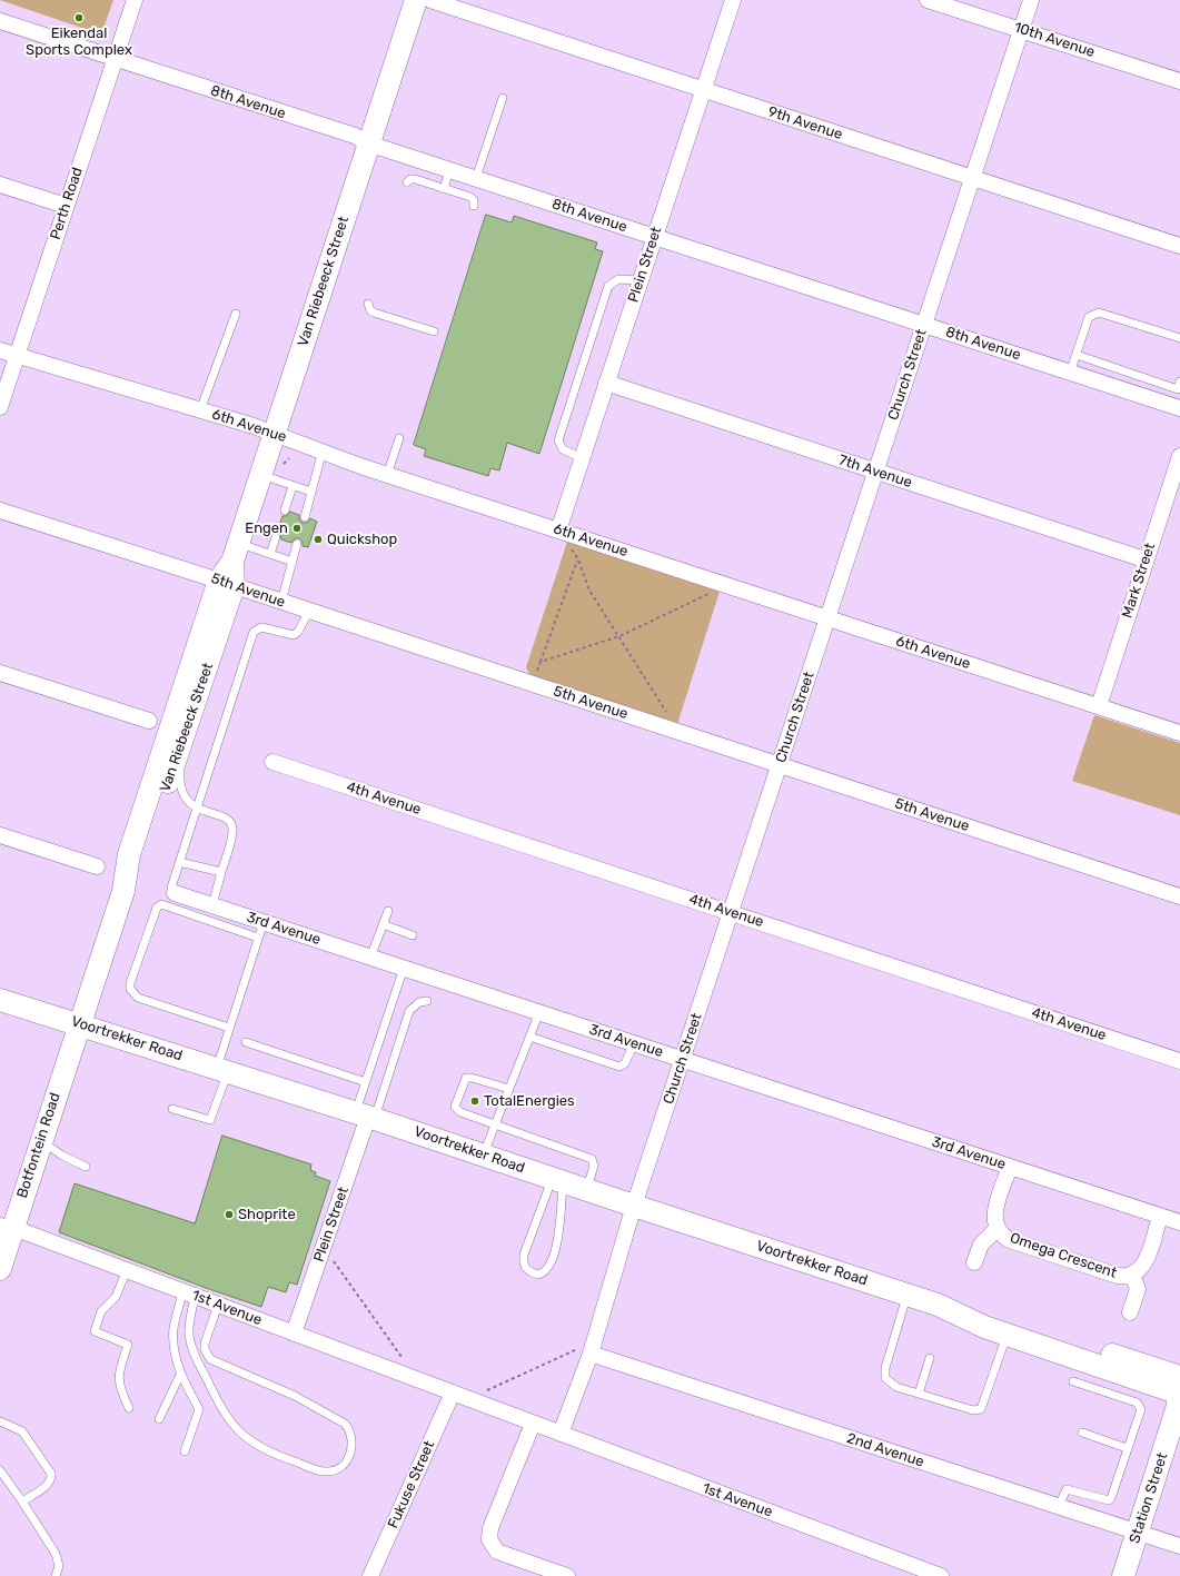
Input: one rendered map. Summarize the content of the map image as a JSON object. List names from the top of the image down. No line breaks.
{"streets":{"main road":["Van Riebeeck Street","Voortrekker Road","Botfontein Road","Station Street"],"street":["10th Avenue","8th Avenue","9th Avenue","Perth Road","Plein Street","Church Street","6th Avenue","7th Avenue","Mark Street","5th Avenue","4th Avenue","3rd Avenue","Omega Crescent","1st Avenue","2nd Avenue","Fukuse Street"]},"crossings":[["10th Avenue","Church Street"],["8th Avenue","Perth Road"],["8th Avenue","Plein Street"],["8th Avenue","Van Riebeeck Street"],["8th Avenue","Church Street"],["9th Avenue","Plein Street"],["9th Avenue","Church Street"],["Perth Road","6th Avenue"],["Plein Street","6th Avenue"],["Plein Street","7th Avenue"],["Plein Street","Voortrekker Road"],["Plein Street","1st Avenue"],["Van Riebeeck Street","6th Avenue"],["Van Riebeeck Street","5th Avenue"],["Van Riebeeck Street","Voortrekker Road"],["Van Riebeeck Street","Botfontein Road"],["Church Street","6th Avenue"],["Church Street","7th Avenue"],["Church Street","5th Avenue"],["Church Street","4th Avenue"],["Church Street","3rd Avenue"],["Church Street","Voortrekker Road"],["Church Street","1st Avenue"],["Church Street","2nd Avenue"],["6th Avenue","Mark Street"],["7th Avenue","Mark Street"],["3rd Avenue","Omega Crescent"],["Voortrekker Road","Botfontein Road"],["Voortrekker Road","Station Street"],["Botfontein Road","1st Avenue"],["1st Avenue","Fukuse Street"],["2nd Avenue","Station Street"]],"places":["Eikendal Sports Complex","Engen","Quickshop","TotalEnergies","Shoprite"]}
